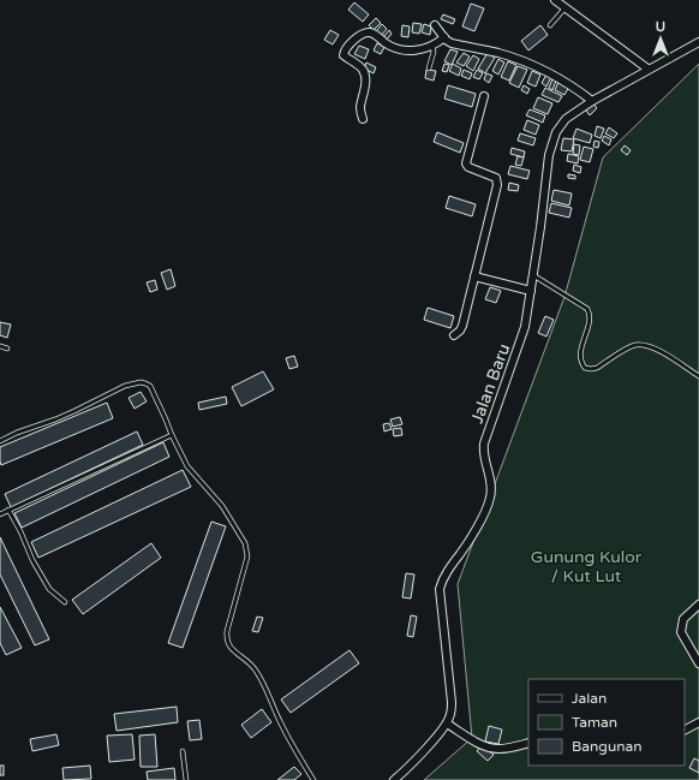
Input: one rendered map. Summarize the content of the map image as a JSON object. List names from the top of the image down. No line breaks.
{"streets":{"street":["Jalan Baru"]},"parks":["Gunung Kulor / Kut Lut"],"legend":["Jalan","Taman","Bangunan"],"north":"top"}
